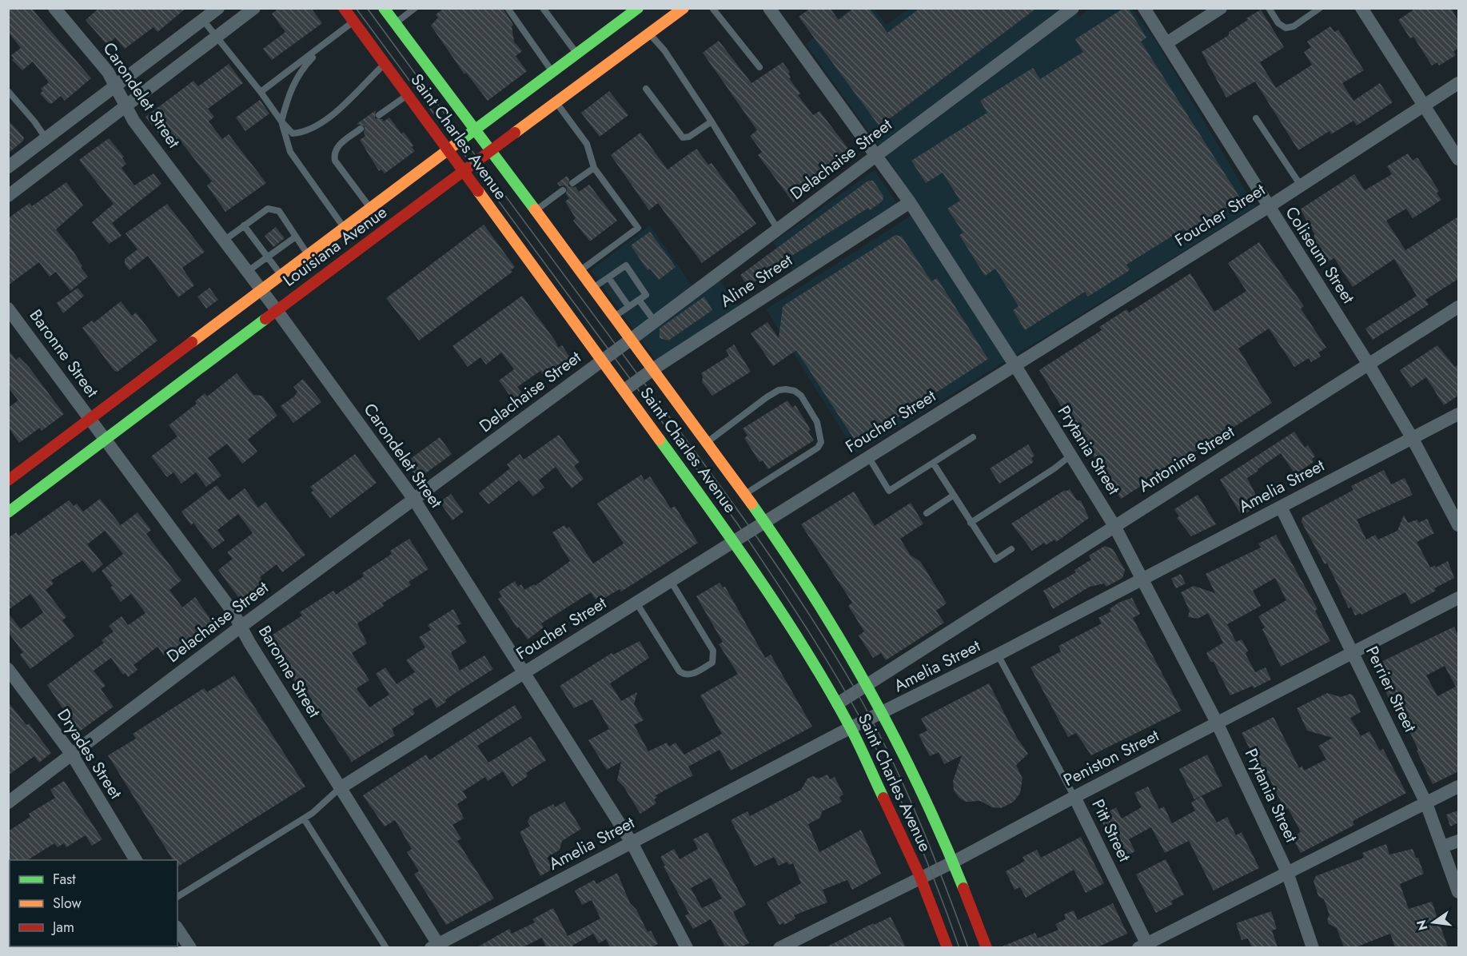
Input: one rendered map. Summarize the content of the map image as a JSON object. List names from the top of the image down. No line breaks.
{"streets":{"main road":["Saint Charles Avenue","Louisiana Avenue"],"street":["Carondelet Street","Delachaise Street","Foucher Street","Coliseum Street","Aline Street","Baronne Street","Prytania Street","Antonine Street","Amelia Street","Perrier Street","Dryades Street","Peniston Street","Pitt Street"]},"crossings":[["Carondelet Street","Delachaise Street"],["Carondelet Street","Foucher Street"],["Carondelet Street","Louisiana Avenue"],["Carondelet Street","Amelia Street"],["Saint Charles Avenue","Delachaise Street"],["Saint Charles Avenue","Foucher Street"],["Saint Charles Avenue","Louisiana Avenue"],["Saint Charles Avenue","Aline Street"],["Saint Charles Avenue","Antonine Street"],["Saint Charles Avenue","Amelia Street"],["Saint Charles Avenue","Peniston Street"],["Delachaise Street","Baronne Street"],["Delachaise Street","Prytania Street"],["Delachaise Street","Dryades Street"],["Foucher Street","Coliseum Street"],["Foucher Street","Baronne Street"],["Foucher Street","Prytania Street"],["Louisiana Avenue","Baronne Street"],["Coliseum Street","Antonine Street"],["Coliseum Street","Amelia Street"],["Aline Street","Prytania Street"],["Baronne Street","Amelia Street"],["Prytania Street","Antonine Street"],["Prytania Street","Amelia Street"],["Prytania Street","Peniston Street"],["Amelia Street","Perrier Street"],["Amelia Street","Pitt Street"],["Perrier Street","Peniston Street"],["Peniston Street","Pitt Street"]],"legend":["Fast","Slow","Jam"],"north":"left"}
